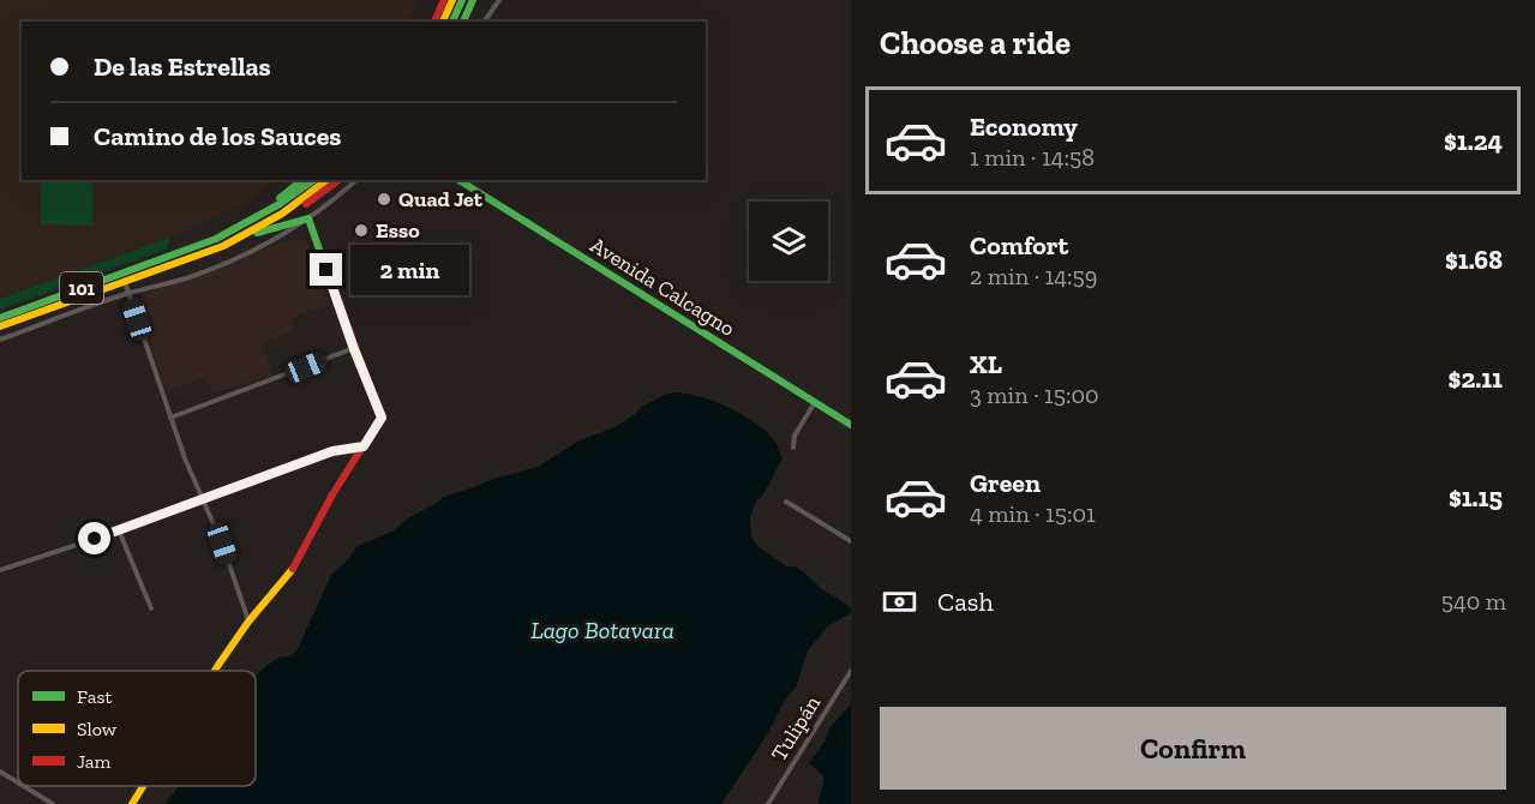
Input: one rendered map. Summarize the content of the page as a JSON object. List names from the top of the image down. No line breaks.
{"streets":{"main road":["Avenida Calcagno","101"],"street":["Tulipán"]},"water":["Lago Botavara"],"places":["Quad Jet","Esso"],"legend":["Fast","Slow","Jam"],"page":{"heading":"Choose a ride","banner":["De las Estrellas","Camino de los Sauces"],"list":[{"name":"Economy","note":"1 min · 14:58","value":"$1.24"},{"name":"Comfort","note":"2 min · 14:59","value":"$1.68"},{"name":"XL","note":"3 min · 15:00","value":"$2.11"},{"name":"Green","note":"4 min · 15:01","value":"$1.15"}],"bubble":"2 min","pay":["Cash","540 m"],"buttons":"Confirm"}}
